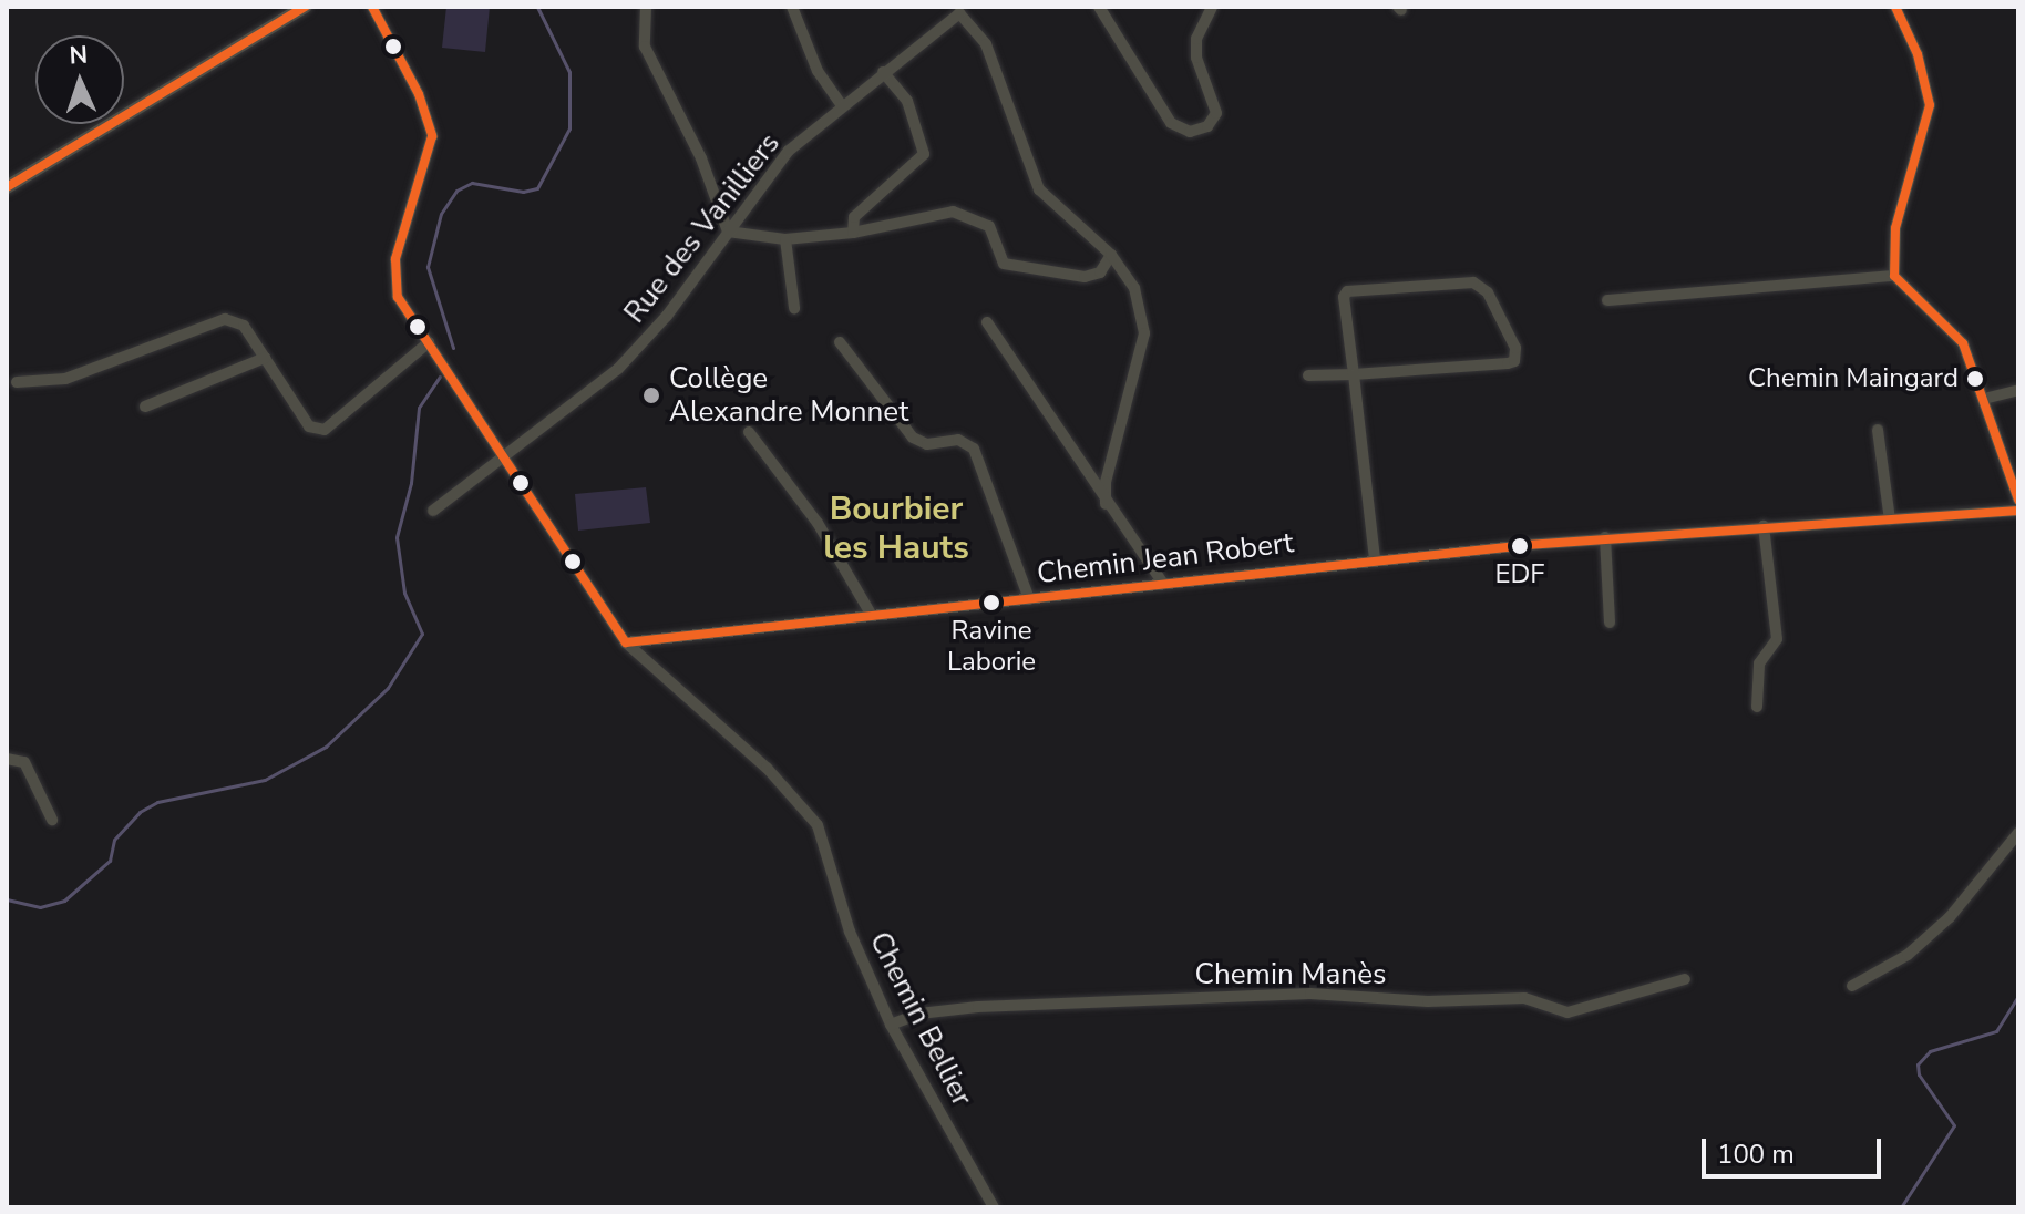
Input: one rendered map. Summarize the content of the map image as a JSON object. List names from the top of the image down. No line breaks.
{"streets":{"street":["Rue des Vanilliers","Chemin Jean Robert","Chemin Manès","Chemin Bellier"]},"crossings":[["Rue des Vanilliers","Chemin Bellier"],["Chemin Jean Robert","Chemin Bellier"],["Chemin Manès","Chemin Bellier"]],"districts":["Bourbier les Hauts"],"places":["Chemin Maingard","Collège Alexandre Monnet","EDF","Ravine Laborie"],"scale_bar":"100 m","north":"top"}
